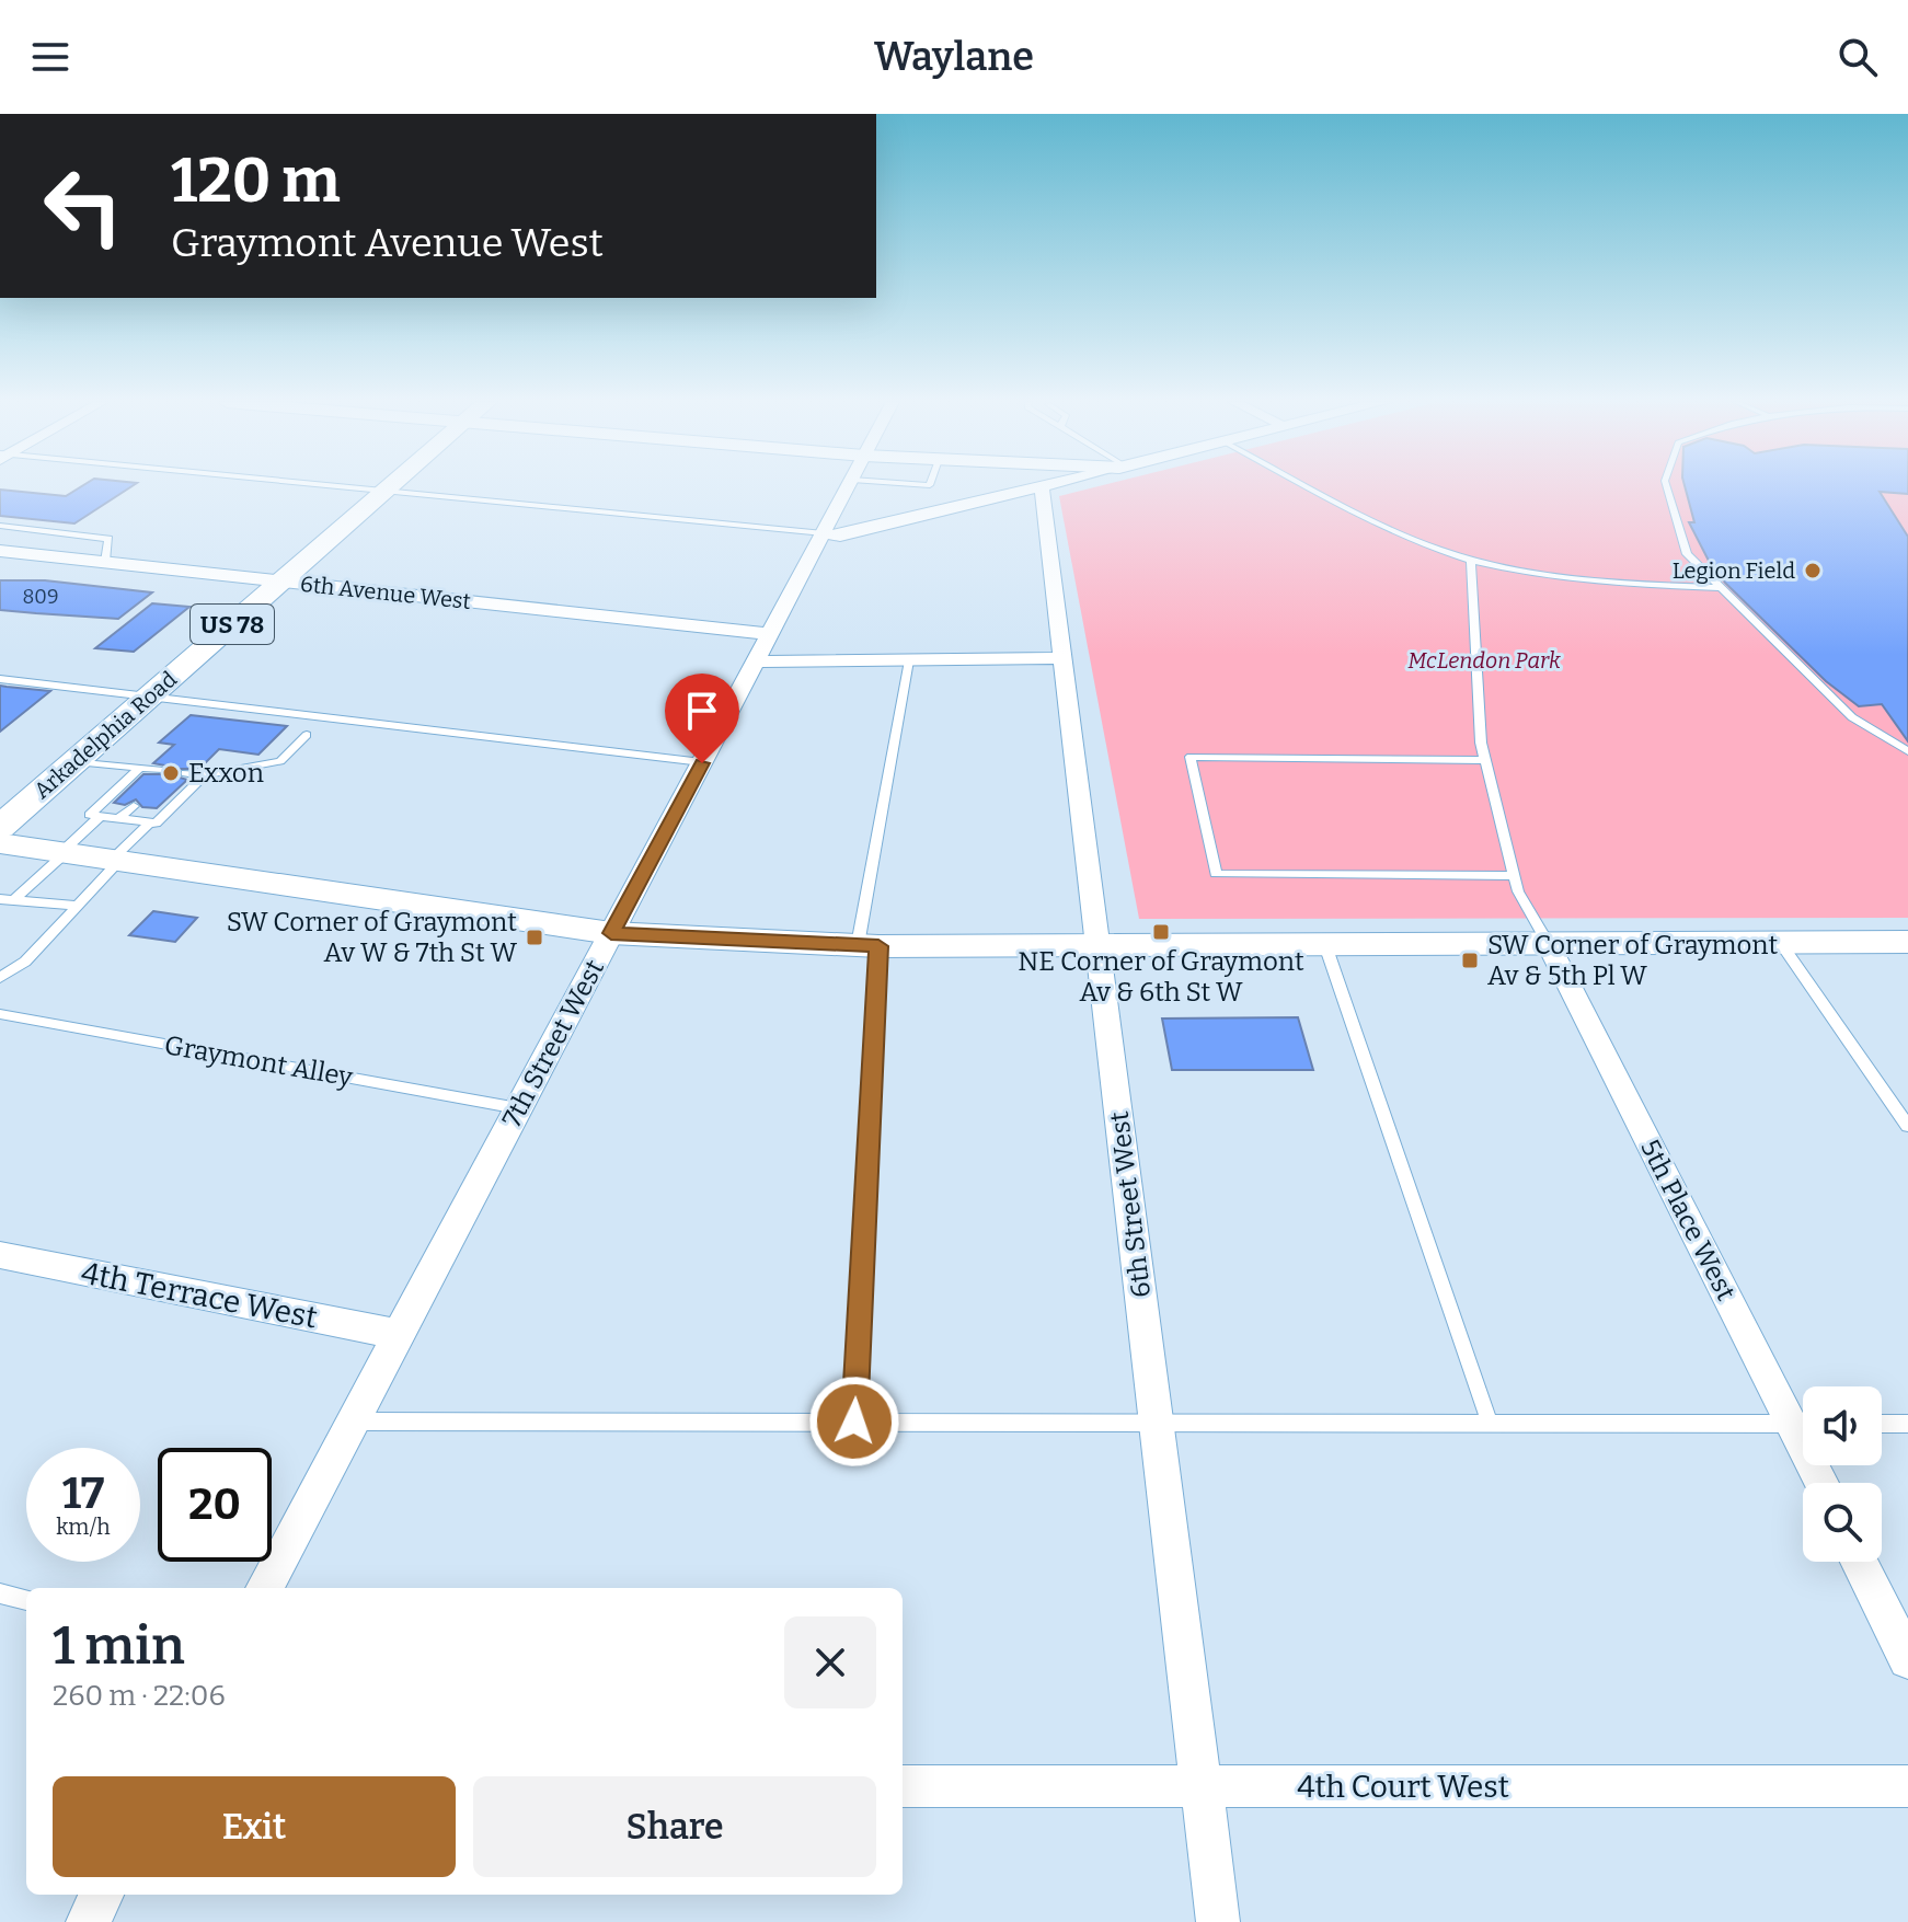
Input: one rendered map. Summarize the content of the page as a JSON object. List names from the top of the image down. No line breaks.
{"streets":{"main road":["US 78","Arkadelphia Road"],"street":["6th Avenue West","7th Street West","6th Street West","5th Place West","4th Terrace West","4th Court West"],"lane":["Graymont Alley"]},"crossings":[["6th Avenue West","Arkadelphia Road"],["6th Avenue West","7th Street West"],["7th Street West","Graymont Alley"],["7th Street West","4th Terrace West"],["6th Street West","4th Court West"]],"parks":["McLendon Park"],"places":{"other":["Legion Field","Exxon"],"transit":["NE Corner of Graymont Av & 6th St W","SW Corner of Graymont Av W & 7th St W","SW Corner of Graymont Av & 5th Pl W"]},"house_numbers":["809"],"page":{"header":"Waylane","turn":["120 m","Graymont Avenue West"],"speed":"17 km/h","limit":"20","heading":["1 min","260 m · 22:06"],"buttons":["Exit","Share"]}}
